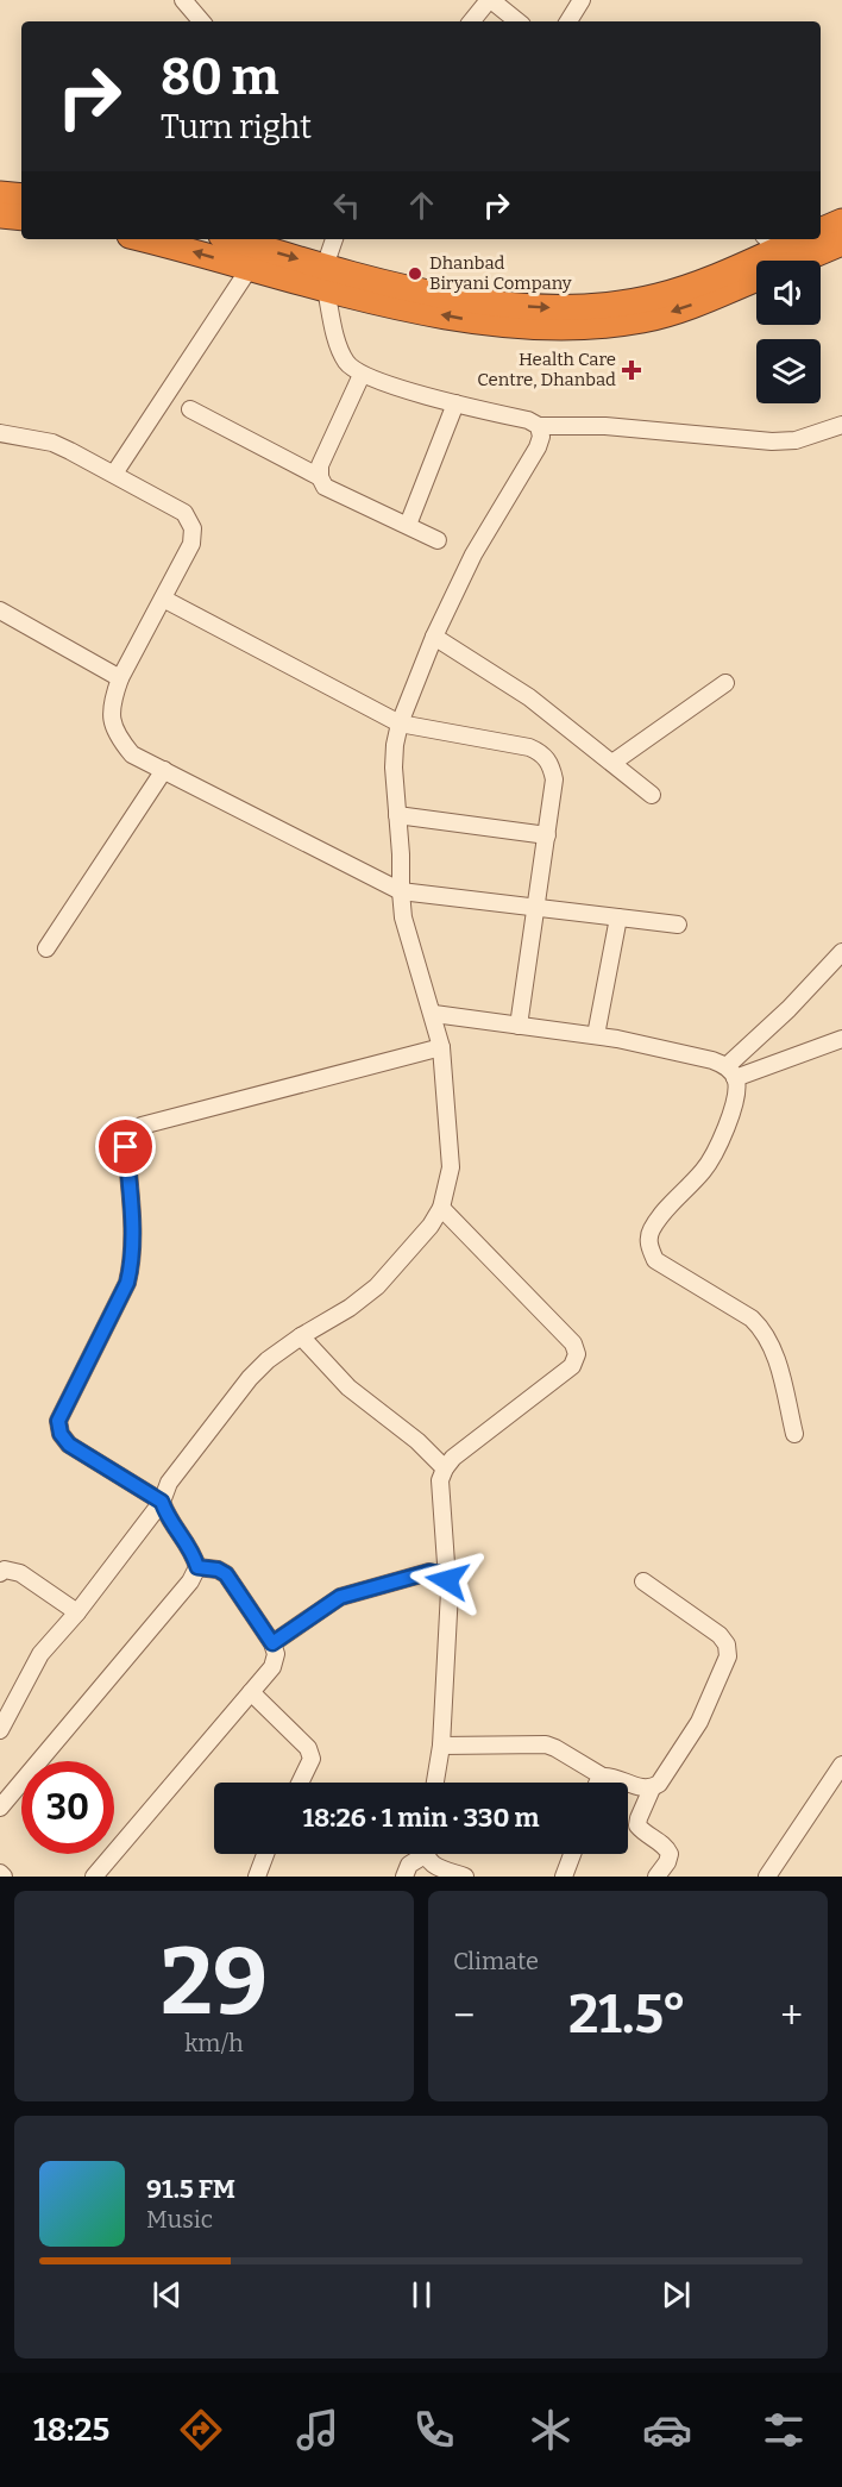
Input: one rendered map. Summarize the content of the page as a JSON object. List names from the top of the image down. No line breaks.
{"places":{"other":["Dhanbad Biryani Company"],"health":["Health Care Centre, Dhanbad"]},"page":{"turn":["80 m","Turn right"],"limit":"30","trip":"18:26 · 1 min · 330 m","tile":[["29","km/h"],"Climate"],"heat":["−","21.5°","+"],"song":["91.5 FM","Music"],"tabs":"18:25"}}
